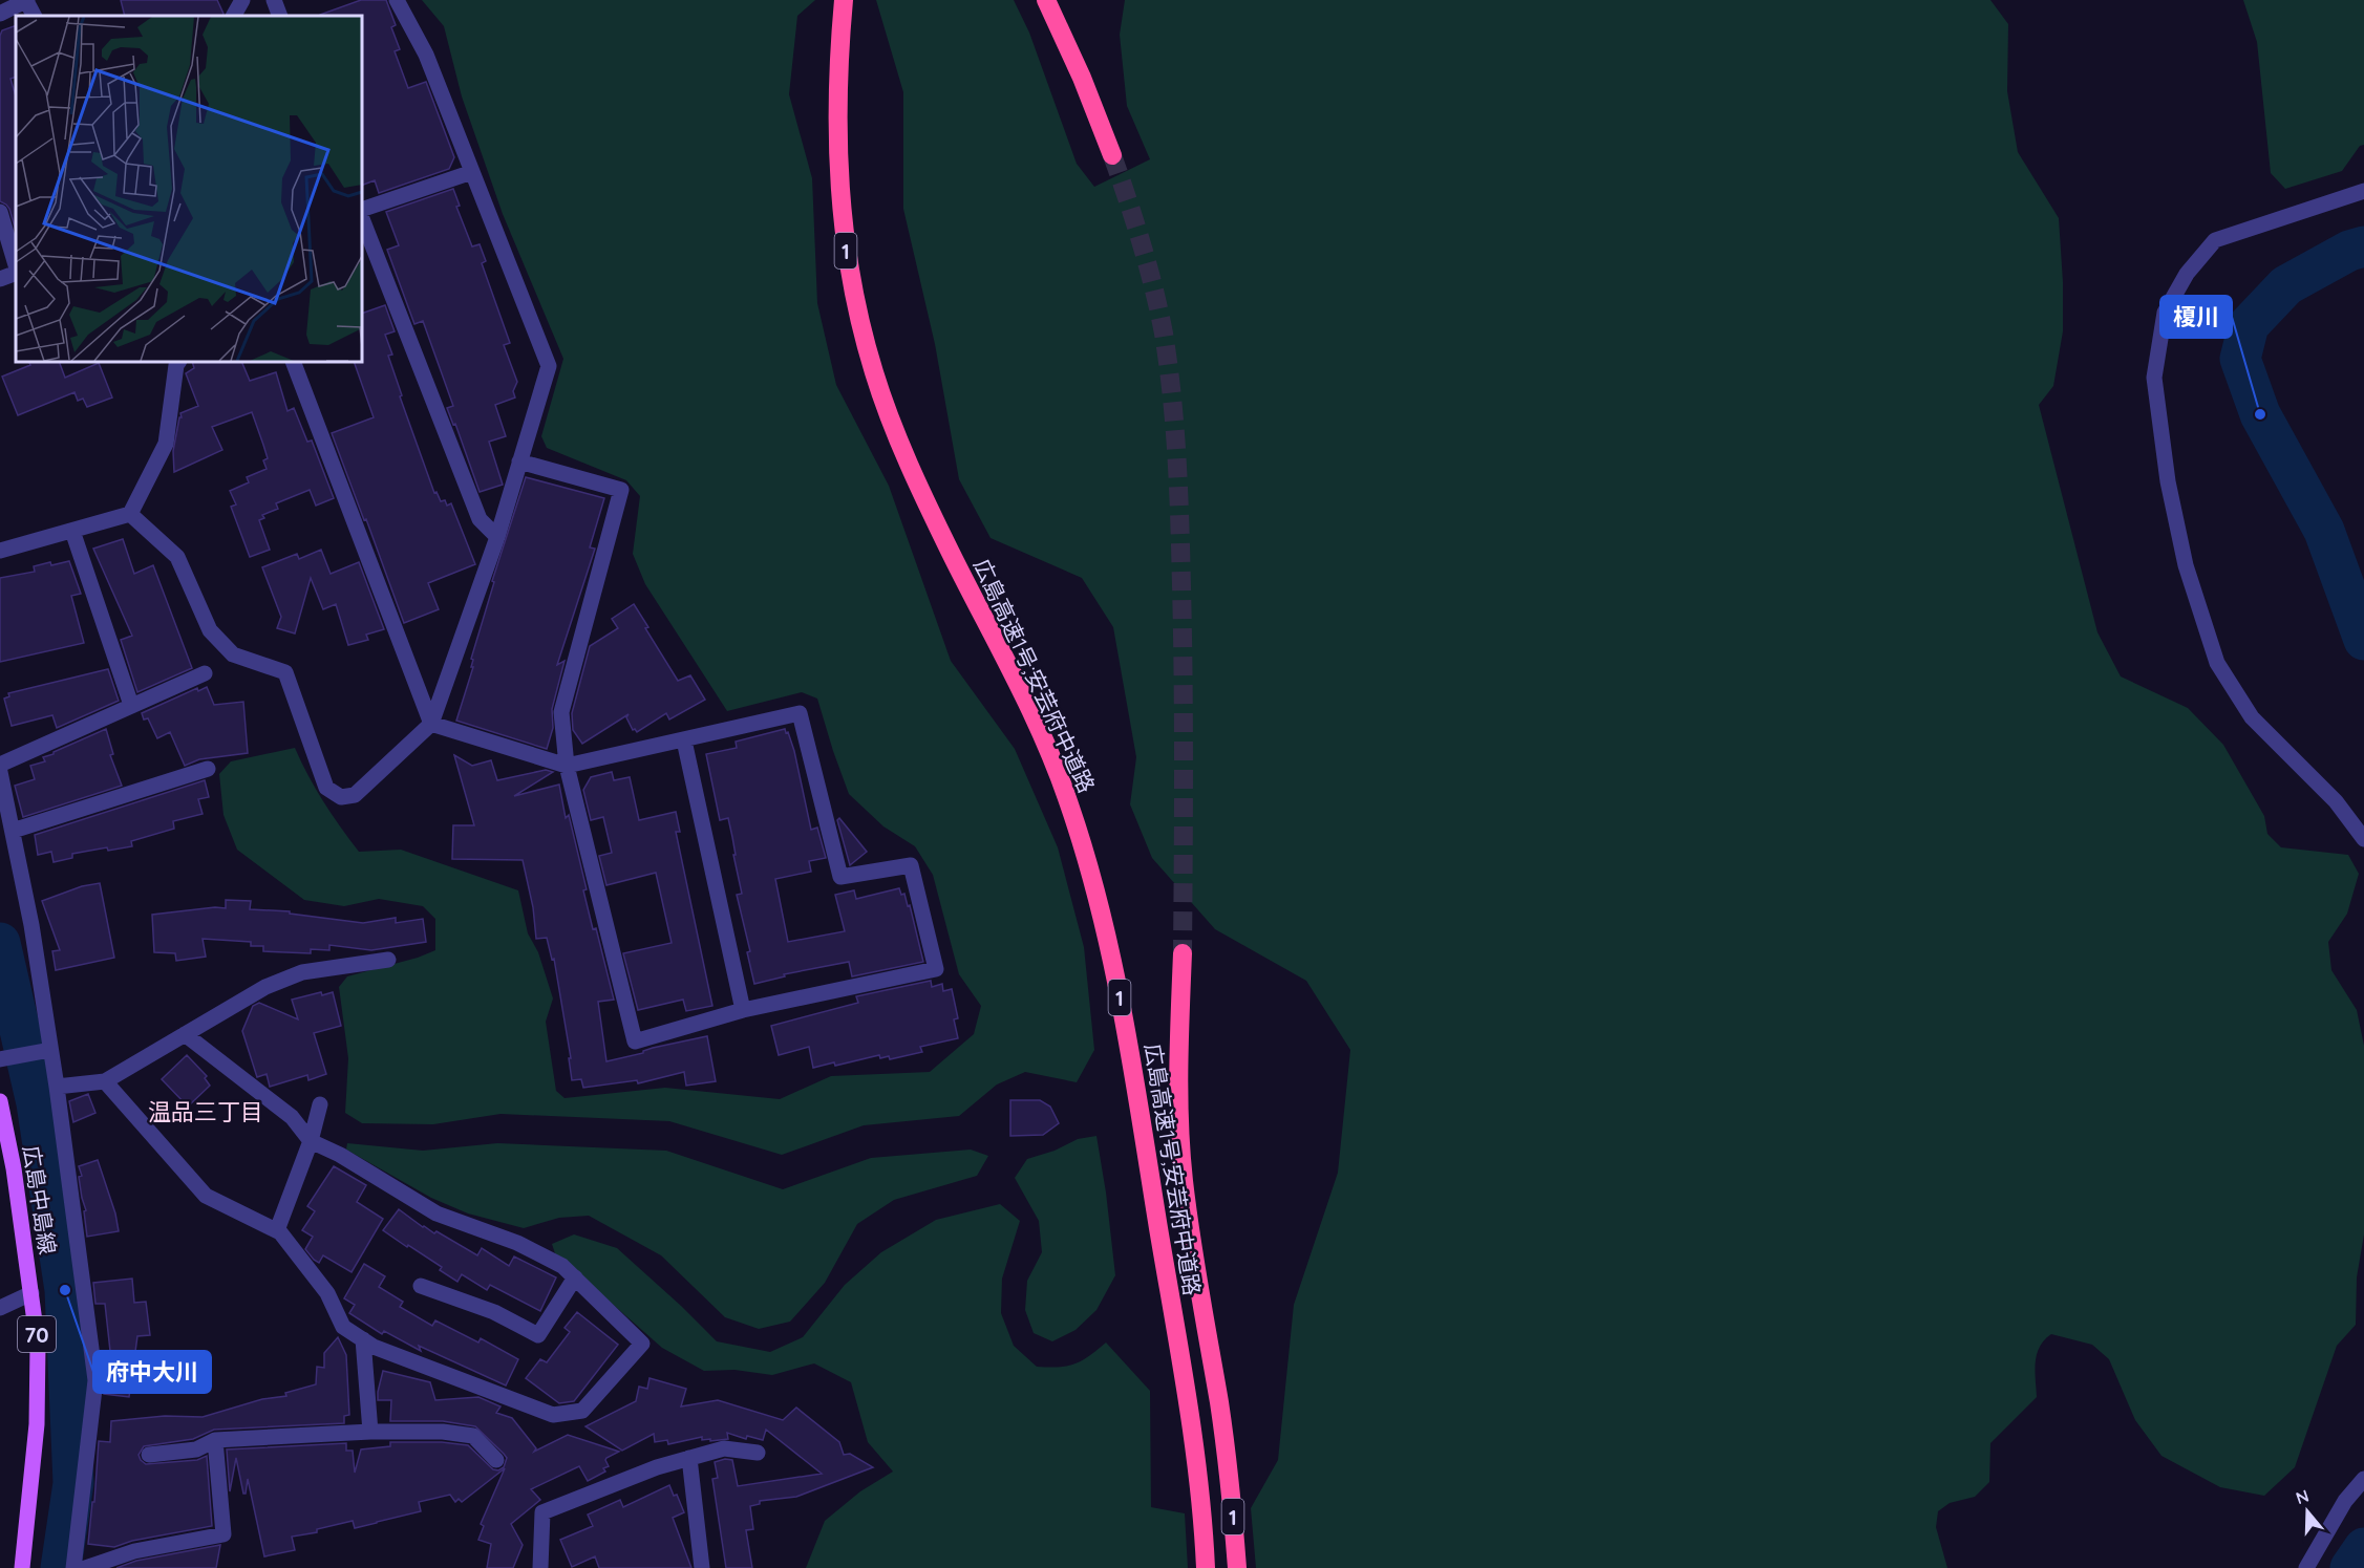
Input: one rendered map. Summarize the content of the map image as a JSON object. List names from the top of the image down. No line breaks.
{"streets":{"highway":["1","広島高速1号;安芸府中道路"],"main road":["広島中島線","70"]},"districts":["温品三丁目"],"places":["榎川","府中大川"],"north":"top"}
